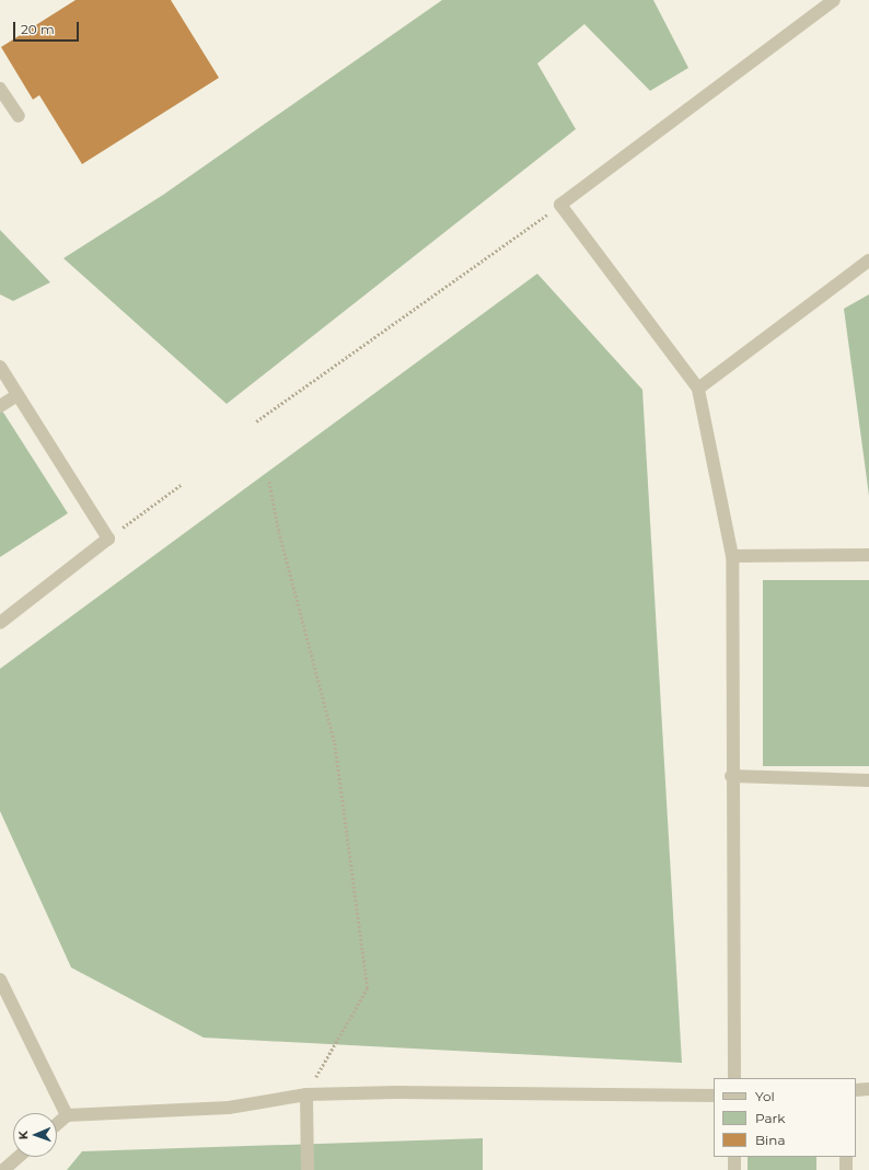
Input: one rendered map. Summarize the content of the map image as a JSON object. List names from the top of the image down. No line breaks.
{"legend":["Yol","Park","Bina"],"scale_bar":"20 m","north":"left"}
